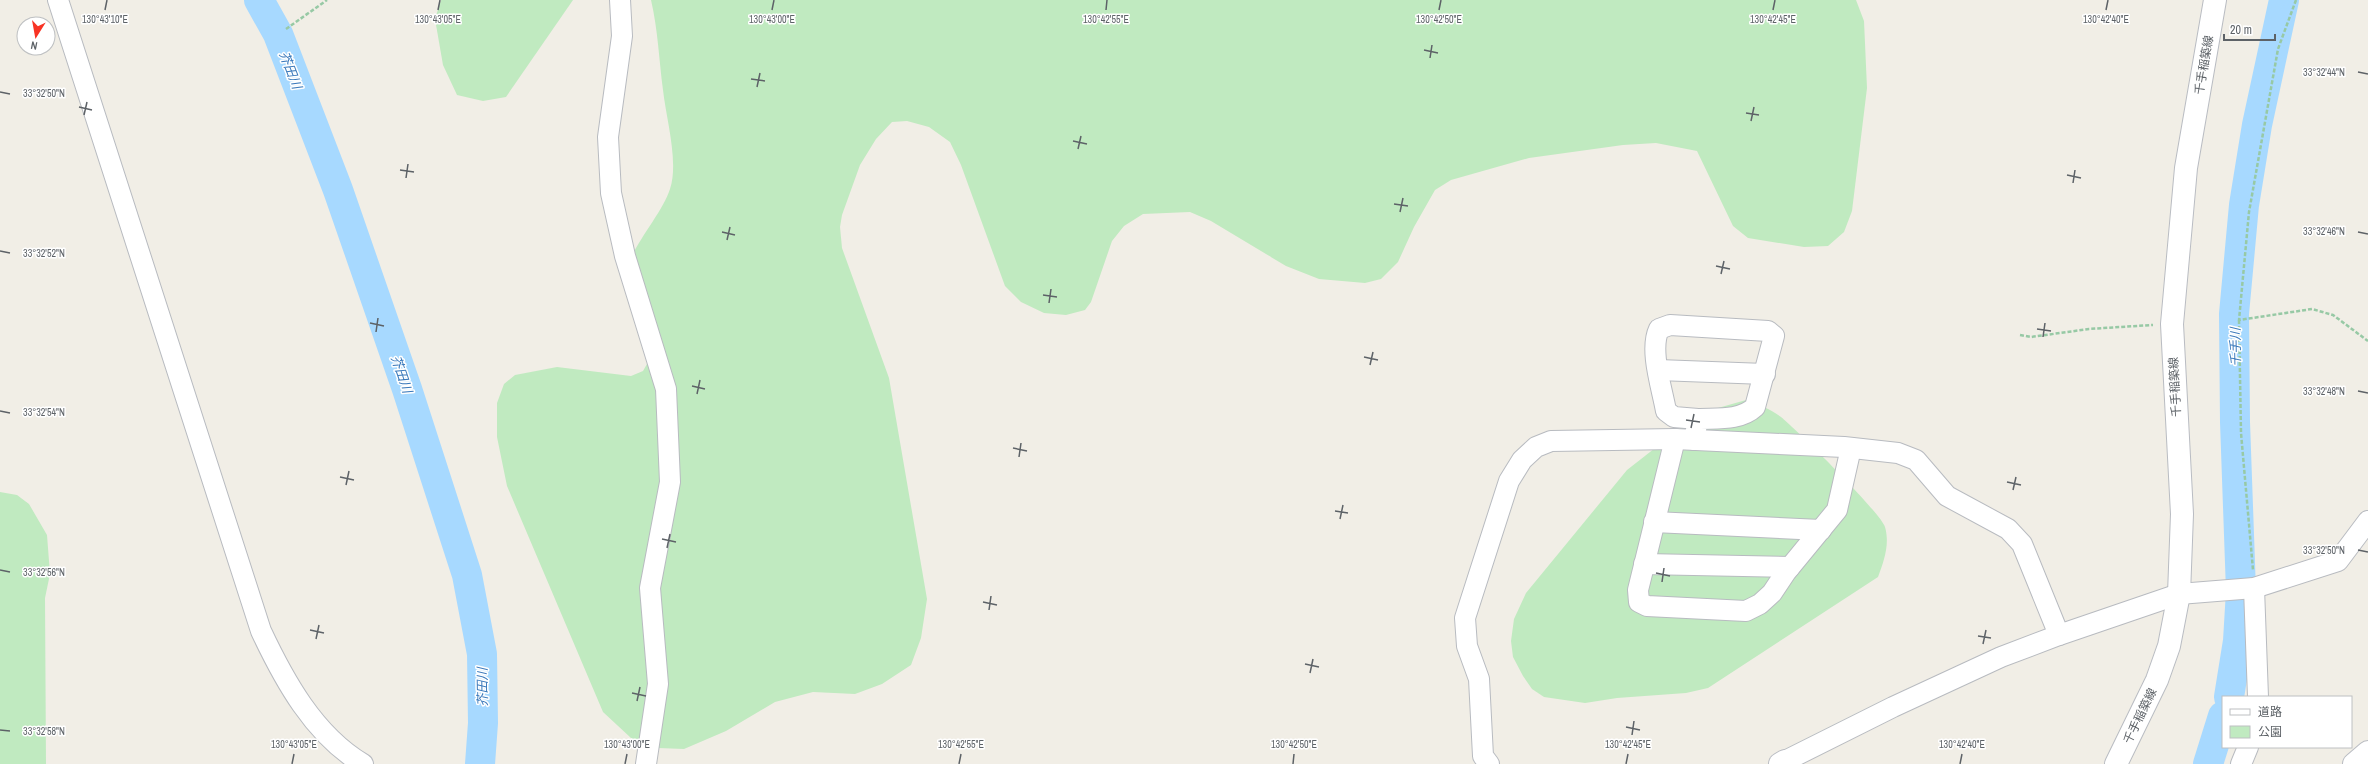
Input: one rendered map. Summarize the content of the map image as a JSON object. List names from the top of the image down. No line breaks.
{"streets":{"main road":["千手稲築線"]},"water":["芥田川","千手川"],"legend":["道路","公園"],"scale_bar":"20 m","north":"bottom","coordinates":["130°43'10\"E","130°43'05\"E","130°43'00\"E","130°42'55\"E","130°42'50\"E","130°42'45\"E","130°42'40\"E","33°32'44\"N","33°32'50\"N","33°32'46\"N","33°32'52\"N","33°32'48\"N","33°32'54\"N","33°32'56\"N","33°32'58\"N"]}
